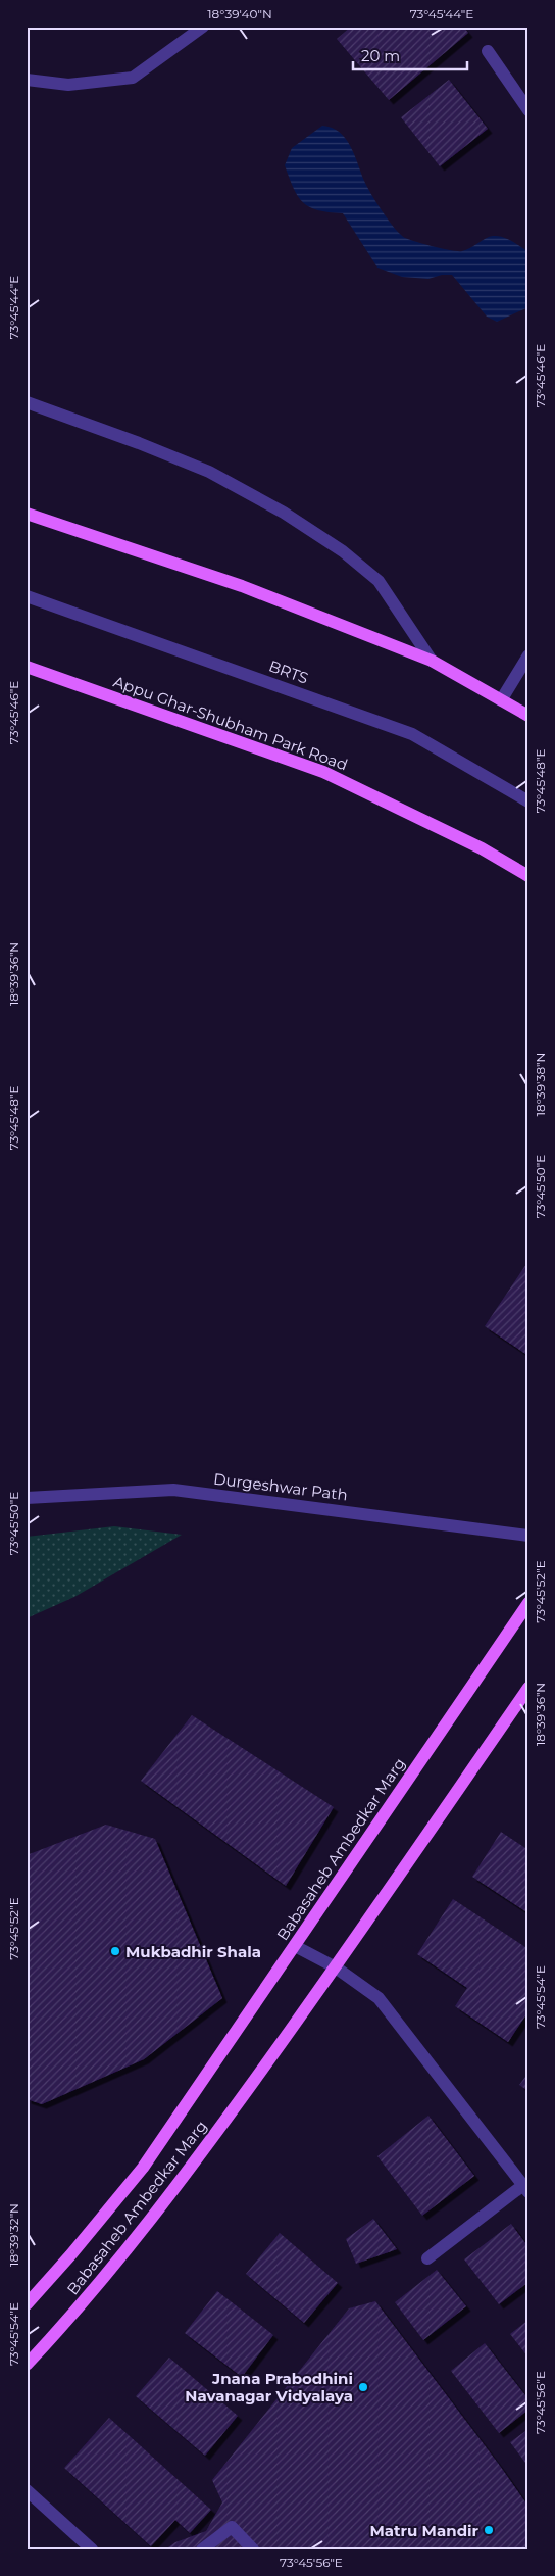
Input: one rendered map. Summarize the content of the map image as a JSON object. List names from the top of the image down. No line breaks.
{"streets":{"main road":["Appu Ghar-Shubham Park Road","Babasaheb Ambedkar Marg"],"street":["BRTS","Durgeshwar Path"]},"places":["Mukbadhir Shala","Jnana Prabodhini Navanagar Vidyalaya","Matru Mandir"],"scale_bar":"20 m","coordinates":["18°39'40\"N","73°45'44\"E","73°45'46\"E","73°45'48\"E","18°39'36\"N","18°39'38\"N","73°45'50\"E","73°45'52\"E","73°45'54\"E","18°39'32\"N","73°45'56\"E"]}
